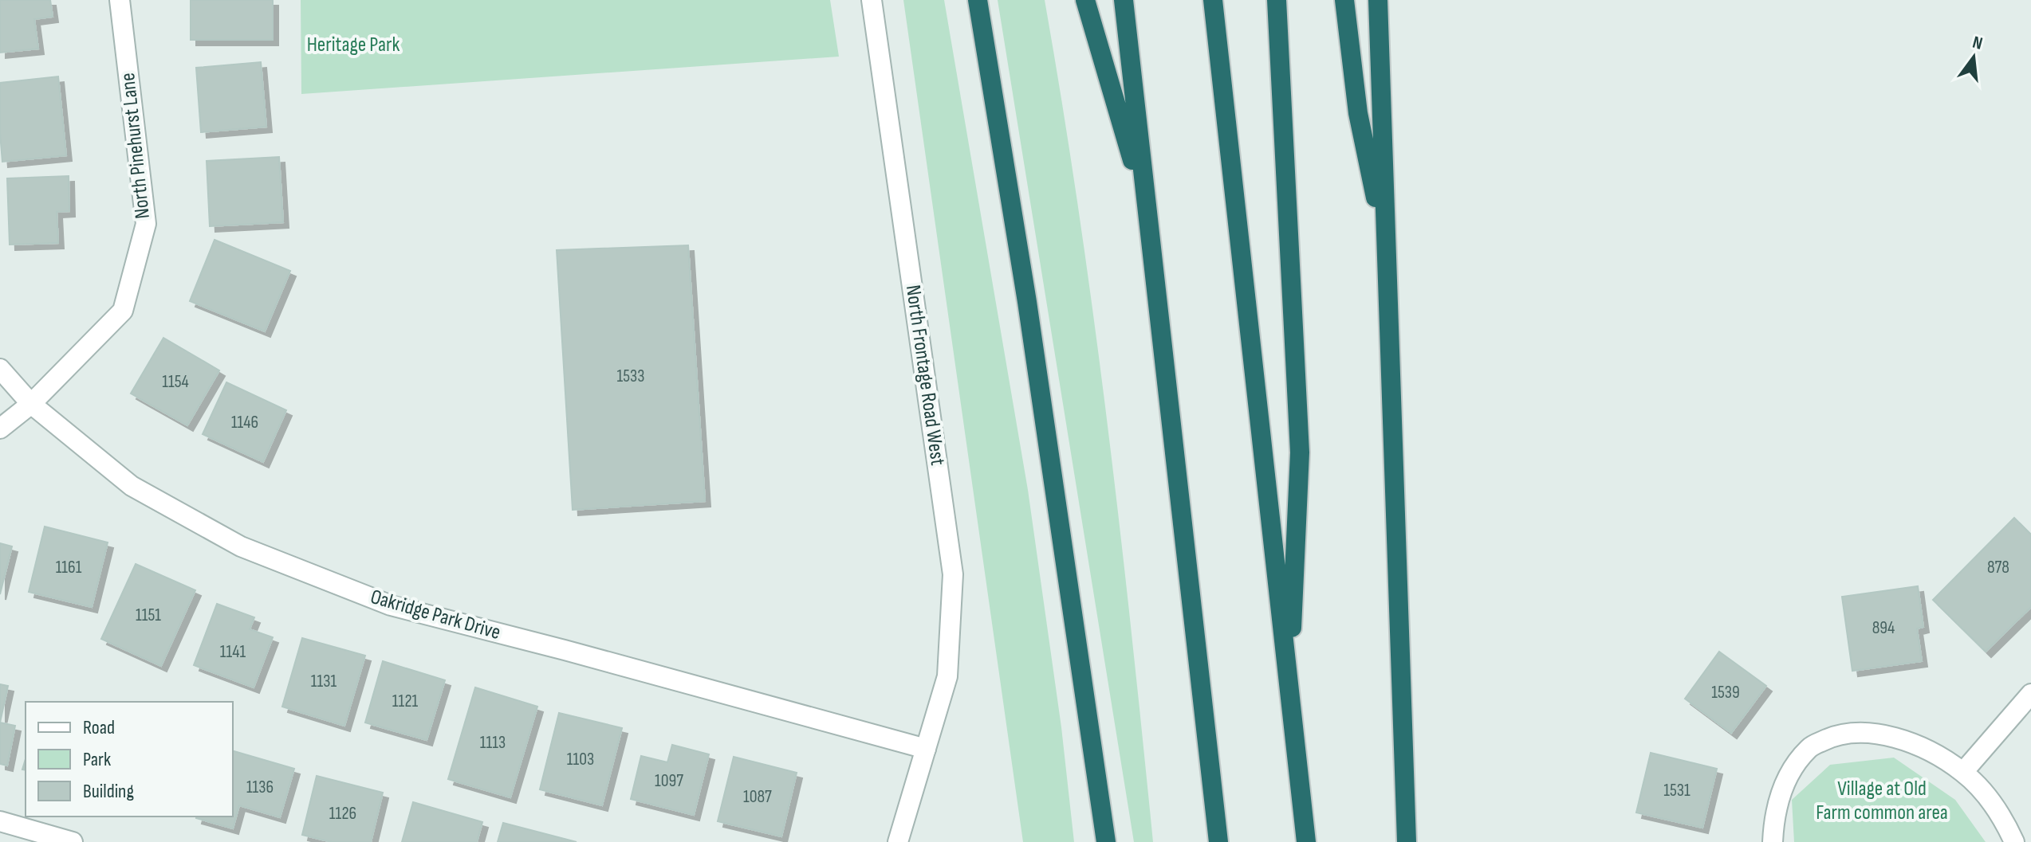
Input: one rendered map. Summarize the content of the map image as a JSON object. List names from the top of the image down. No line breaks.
{"streets":{"street":["North Pinehurst Lane","North Frontage Road West","Oakridge Park Drive"]},"crossings":[["North Pinehurst Lane","Oakridge Park Drive"],["North Frontage Road West","Oakridge Park Drive"]],"parks":["Heritage Park","Village at Old Farm common area"],"house_numbers":["1533","1154","1146","1161","878","1151","894","1141","1131","1539","1121","1113","1103","1097","1136","1531","1087","1126"],"legend":["Road","Park","Building"],"north":"top"}
